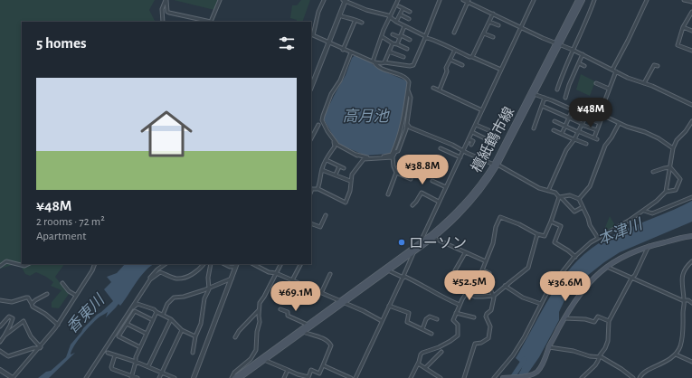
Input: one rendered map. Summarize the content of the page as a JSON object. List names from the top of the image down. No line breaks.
{"streets":{"main road":["檀紙鶴市線"]},"water":["高月池","本津川","香東川"],"places":["ローソン"],"page":{"heading":"5 homes","list":[{"name":"¥48M","note":"2 rooms · 72 m² · Apartment"}],"price":["¥48M","¥38.8M","¥52.5M","¥36.6M","¥69.1M"]}}
